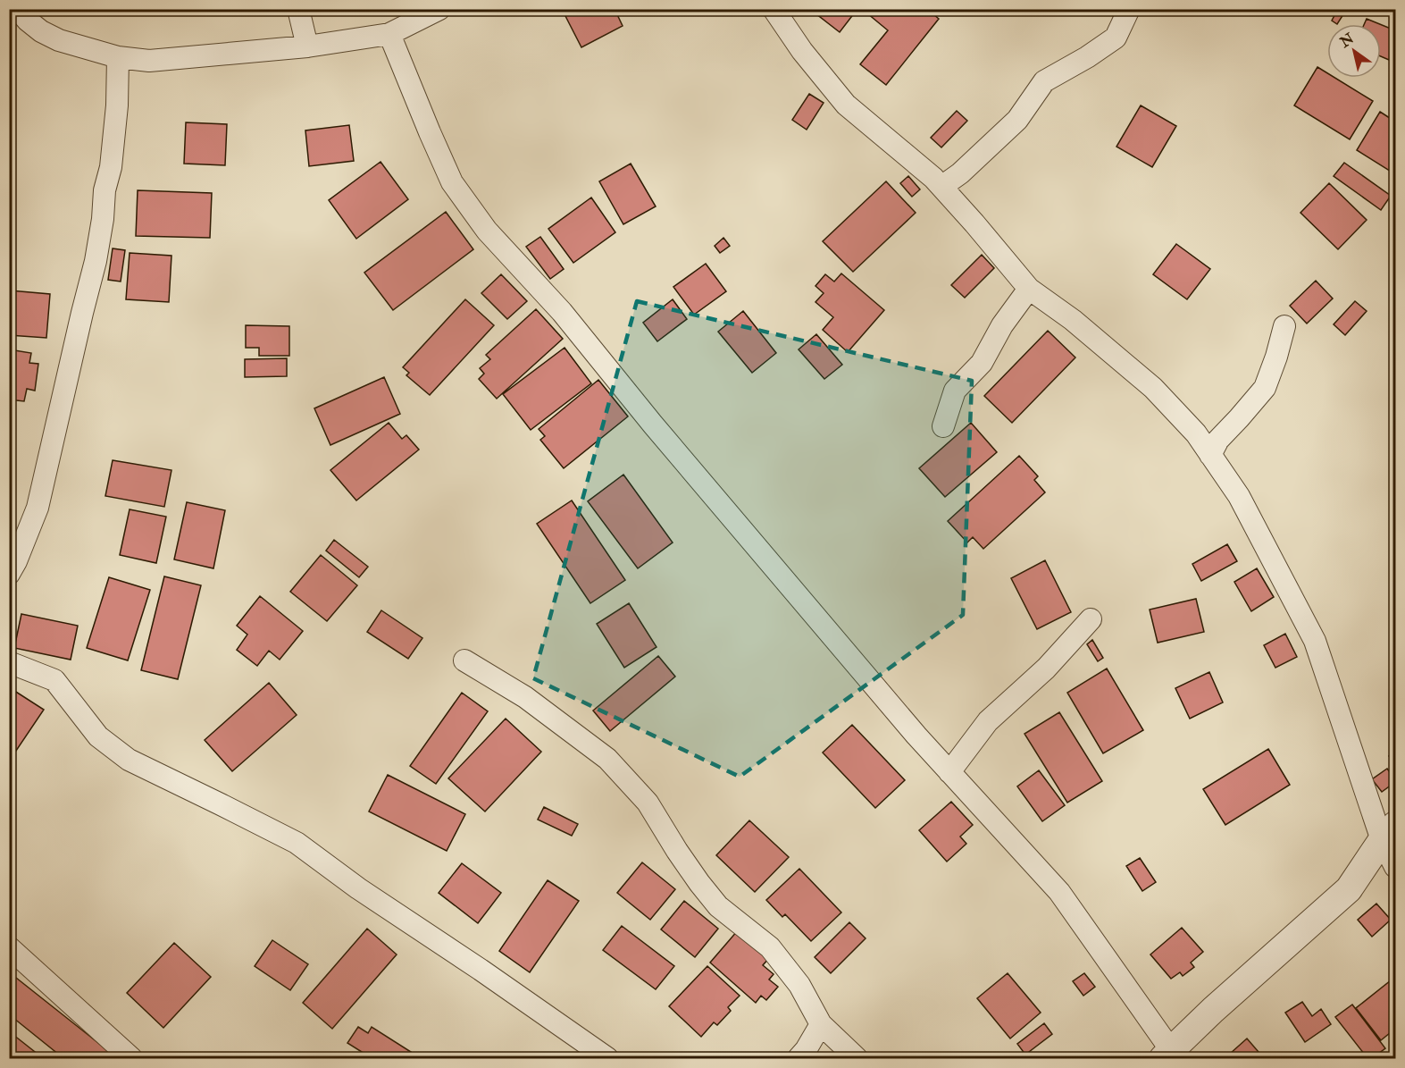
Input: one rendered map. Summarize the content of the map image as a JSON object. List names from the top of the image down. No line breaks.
{"north":"top left"}
